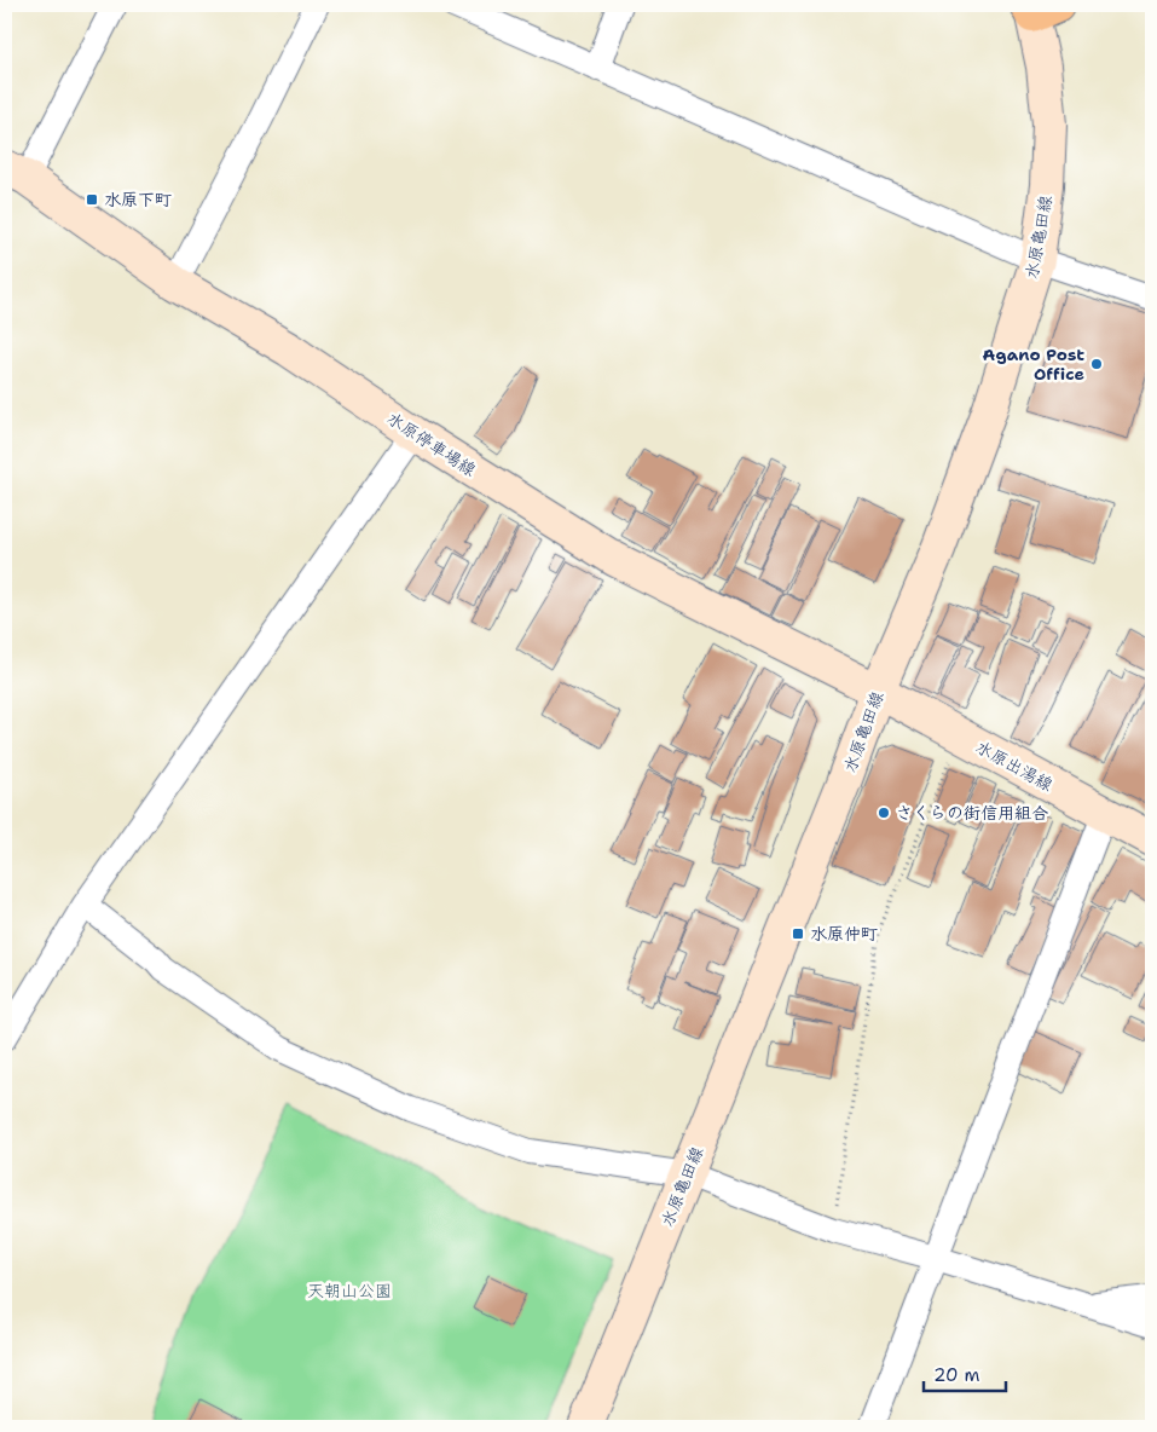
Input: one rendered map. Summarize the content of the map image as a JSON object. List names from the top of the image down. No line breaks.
{"streets":{"main road":["水原亀田線","水原停車場線","水原出湯線"]},"crossings":[["水原亀田線","水原停車場線"],["水原亀田線","水原出湯線"],["水原停車場線","水原出湯線"]],"parks":["天朝山公園"],"places":{"transit":["水原下町","水原仲町"],"other":["Agano Post Office","さくらの街信用組合"]},"scale_bar":"20 m"}
